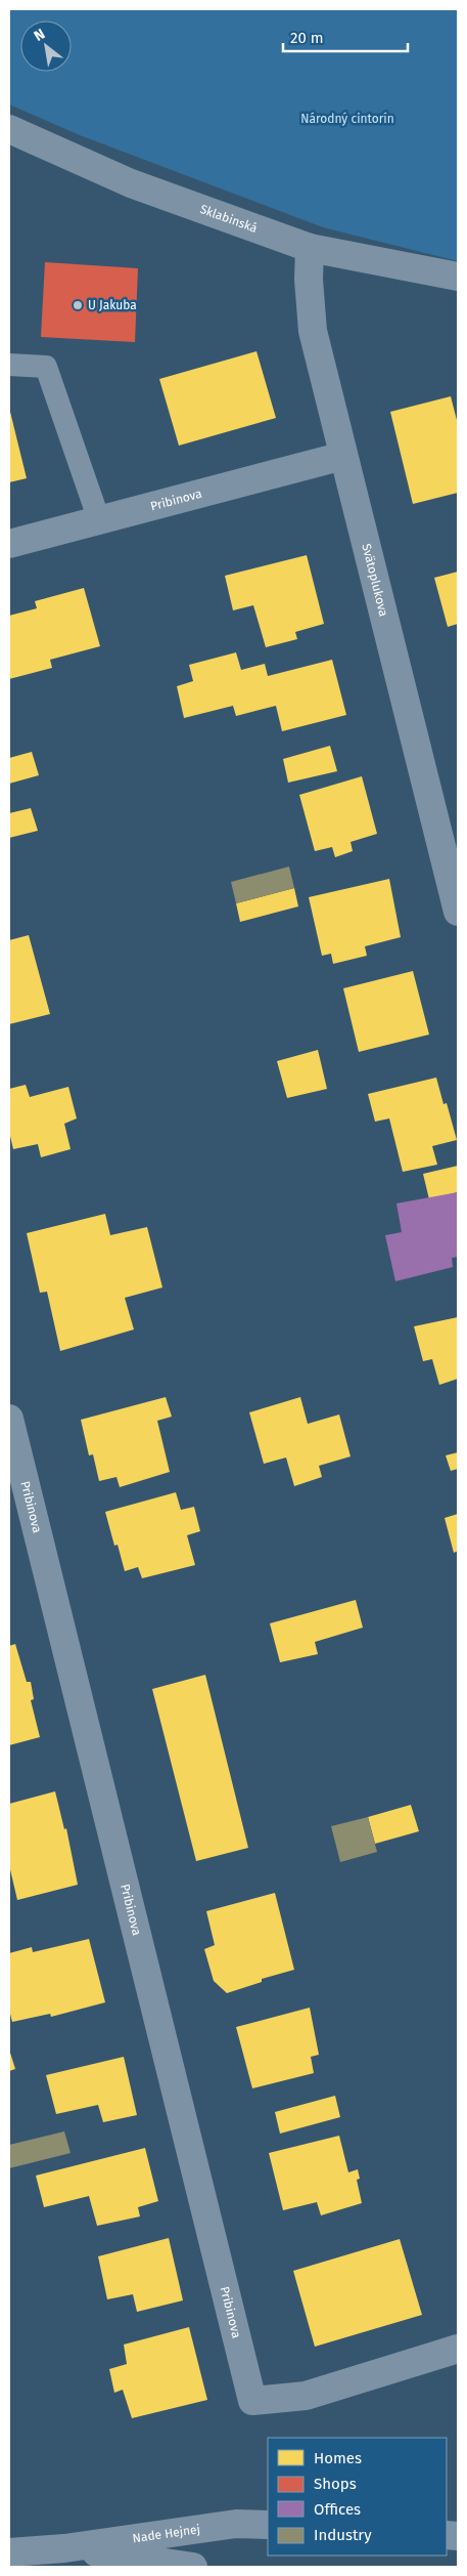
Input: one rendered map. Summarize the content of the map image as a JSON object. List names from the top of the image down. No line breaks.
{"streets":{"street":["Sklabinská","Pribinova","Svätoplukova","Nade Hejnej"]},"crossings":[["Sklabinská","Svätoplukova"],["Pribinova","Svätoplukova"]],"parks":["Národný cintorín"],"places":["U Jakuba"],"legend":["Homes","Shops","Offices","Industry"],"scale_bar":"20 m","north":"top left"}
